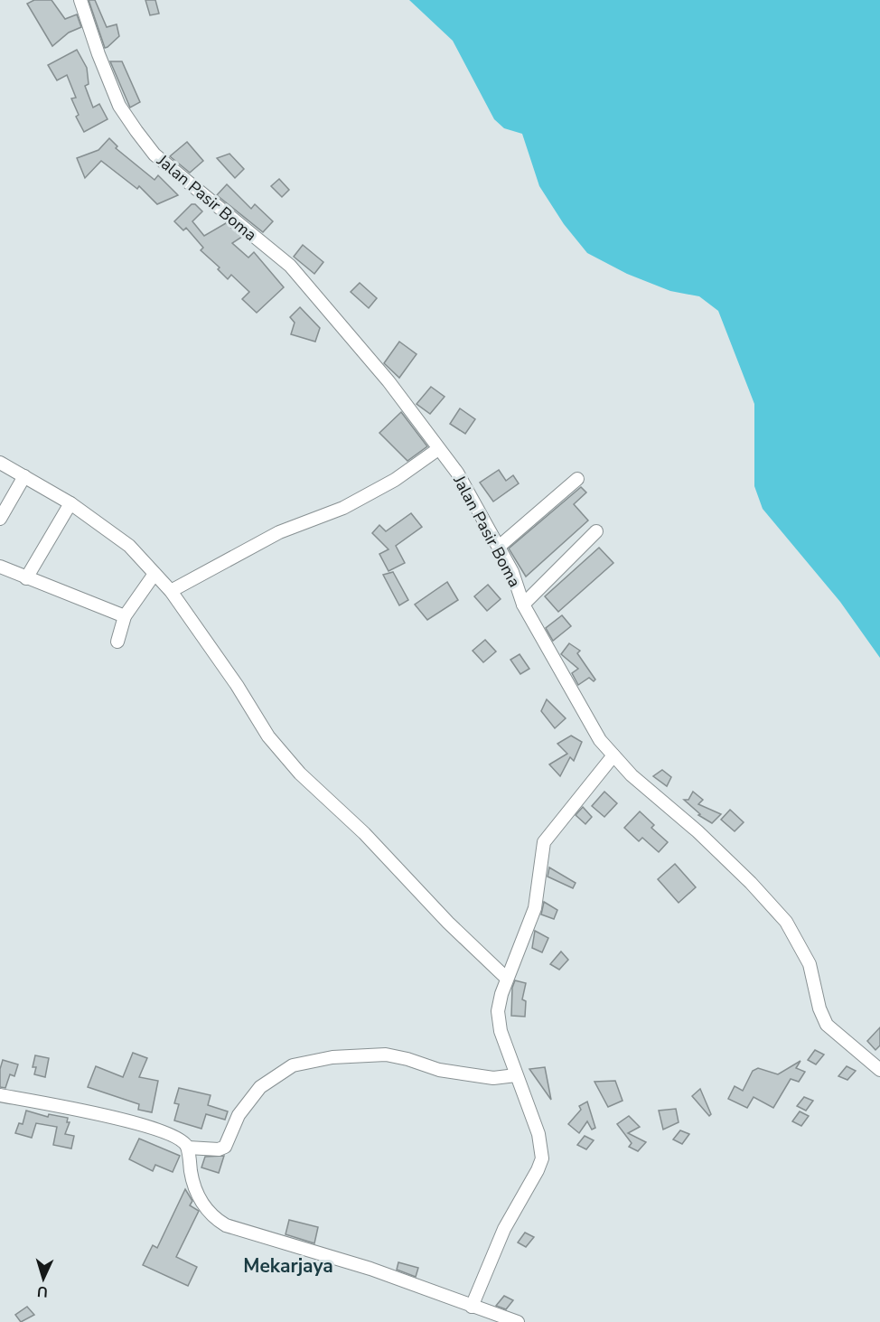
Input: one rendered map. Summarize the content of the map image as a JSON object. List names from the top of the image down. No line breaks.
{"streets":{"street":["Jalan Pasir Boma"]},"districts":["Mekarjaya"],"north":"bottom"}
